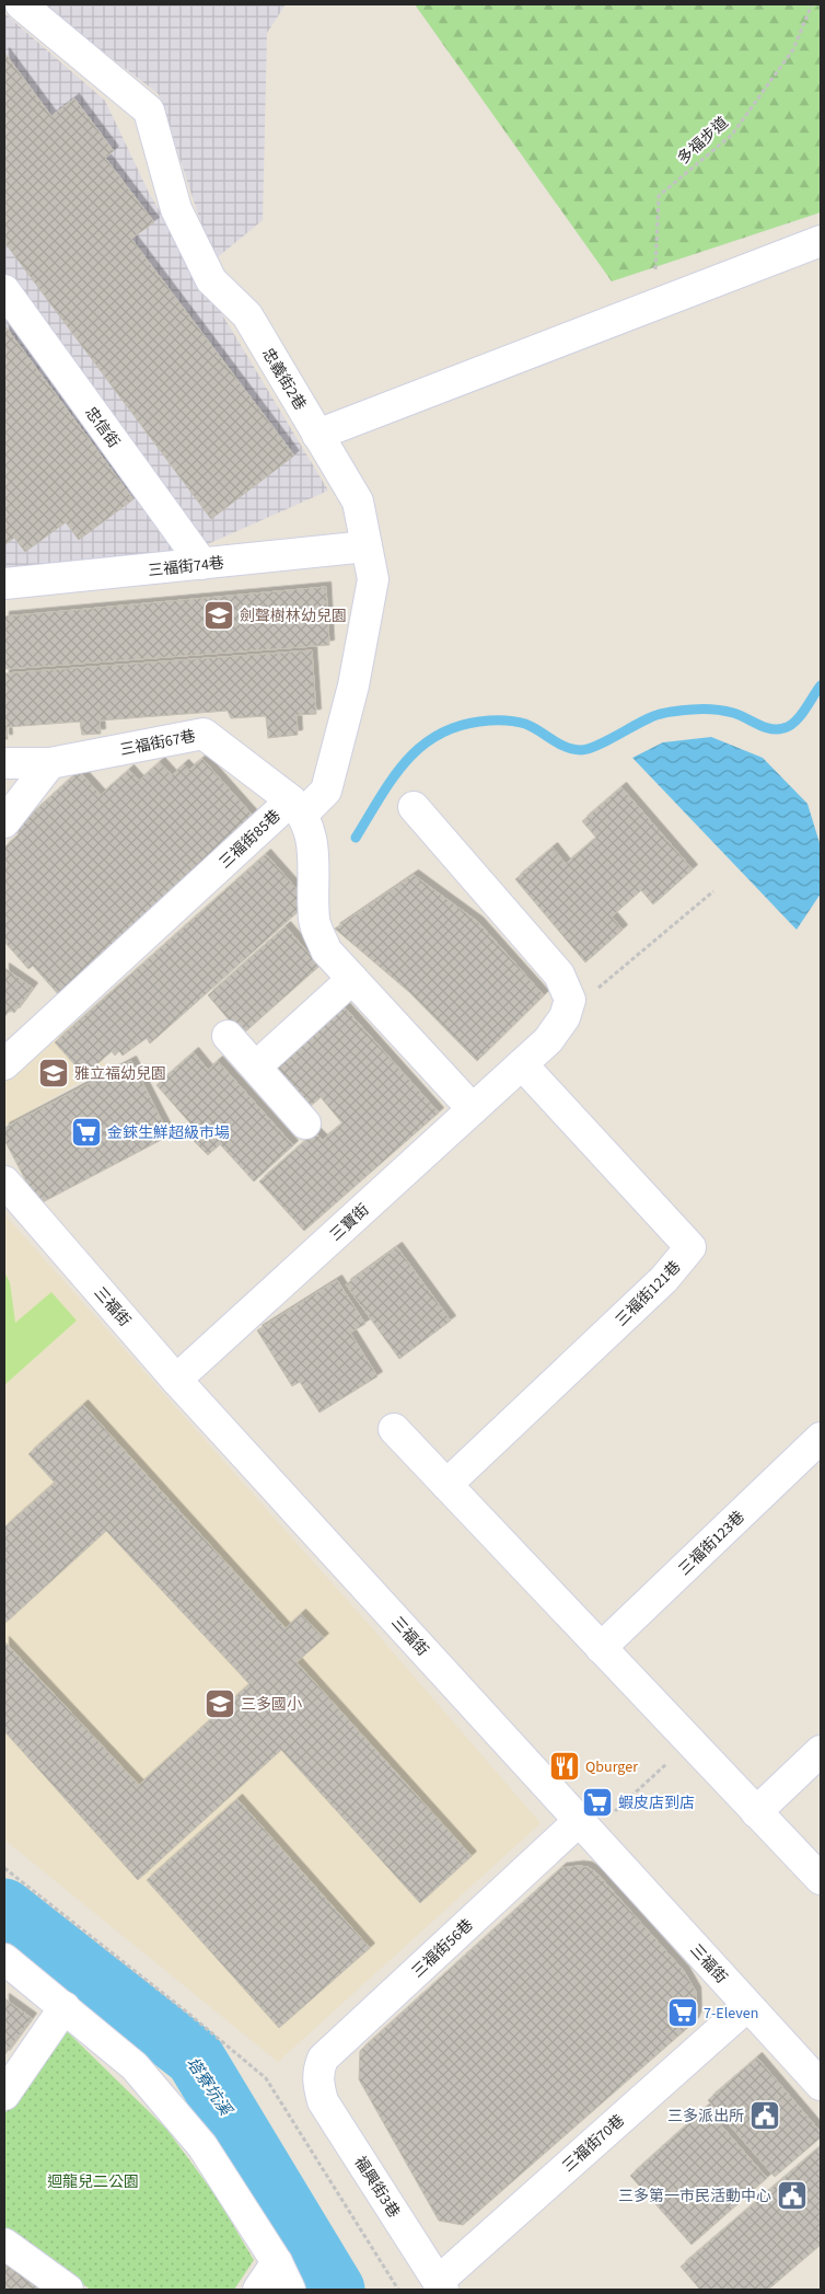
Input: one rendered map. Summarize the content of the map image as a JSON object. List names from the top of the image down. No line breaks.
{"streets":{"street":["忠義街2巷","忠信街","三福街74巷","三福街67巷","三福街85巷","三寶街","三福街121巷","三福街","三福街123巷","三福街56巷","三福街70巷","福興街3巷"],"path":["多福步道"]},"crossings":[["忠義街2巷","三福街74巷"],["忠義街2巷","三福街67巷"],["忠義街2巷","三福街85巷"],["忠信街","三福街74巷"],["三福街67巷","三福街85巷"],["三福街85巷","三寶街"],["三寶街","三福街121巷"],["三寶街","三福街"],["三福街","三福街56巷"],["三福街","三福街70巷"],["三福街56巷","福興街3巷"],["三福街70巷","福興街3巷"]],"water":["塔寮坑溪"],"parks":["迴龍兒二公園"],"places":{"school or university":["劍聲樹林幼兒園","雅立福幼兒園","三多國小"],"supermarket":["金錸生鮮超級市場","蝦皮店到店","7-Eleven"],"restaurant":["Qburger"],"public building":["三多派出所","三多第一市民活動中心"]}}
